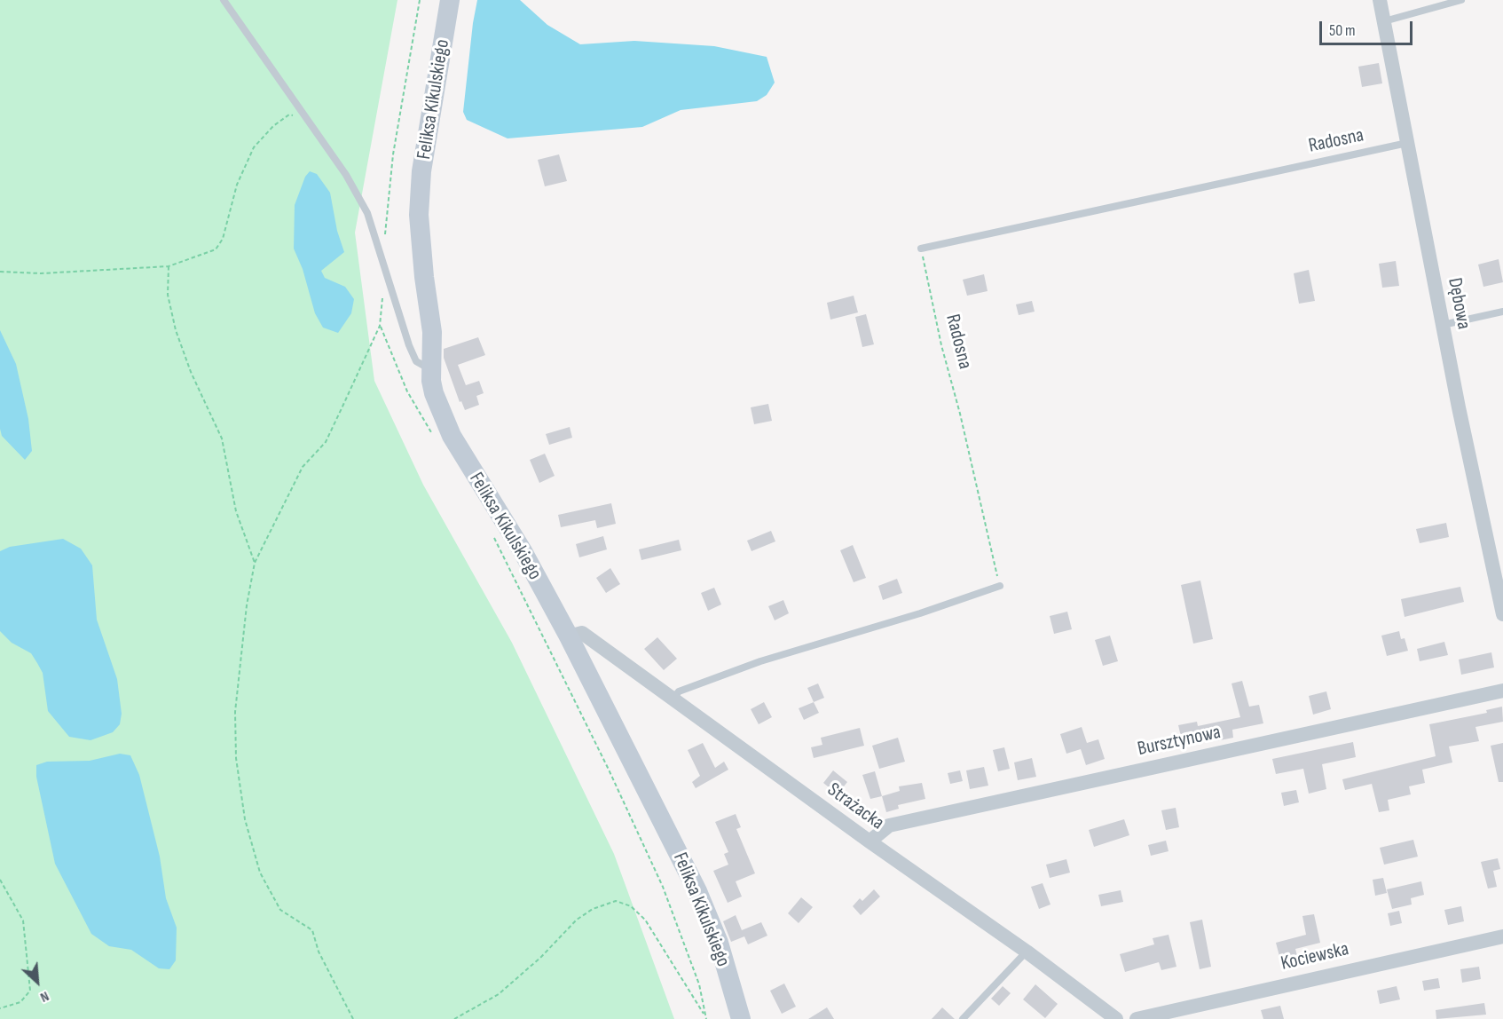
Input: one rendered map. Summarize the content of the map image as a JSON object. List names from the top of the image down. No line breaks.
{"streets":{"main road":["Feliksa Kikulskiego"],"street":["Dębowa","Bursztynowa","Strażacka","Kociewska"],"lane":["Radosna"]},"crossings":[["Feliksa Kikulskiego","Strażacka"],["Radosna","Dębowa"],["Bursztynowa","Strażacka"]],"scale_bar":"50 m","north":"bottom right"}
